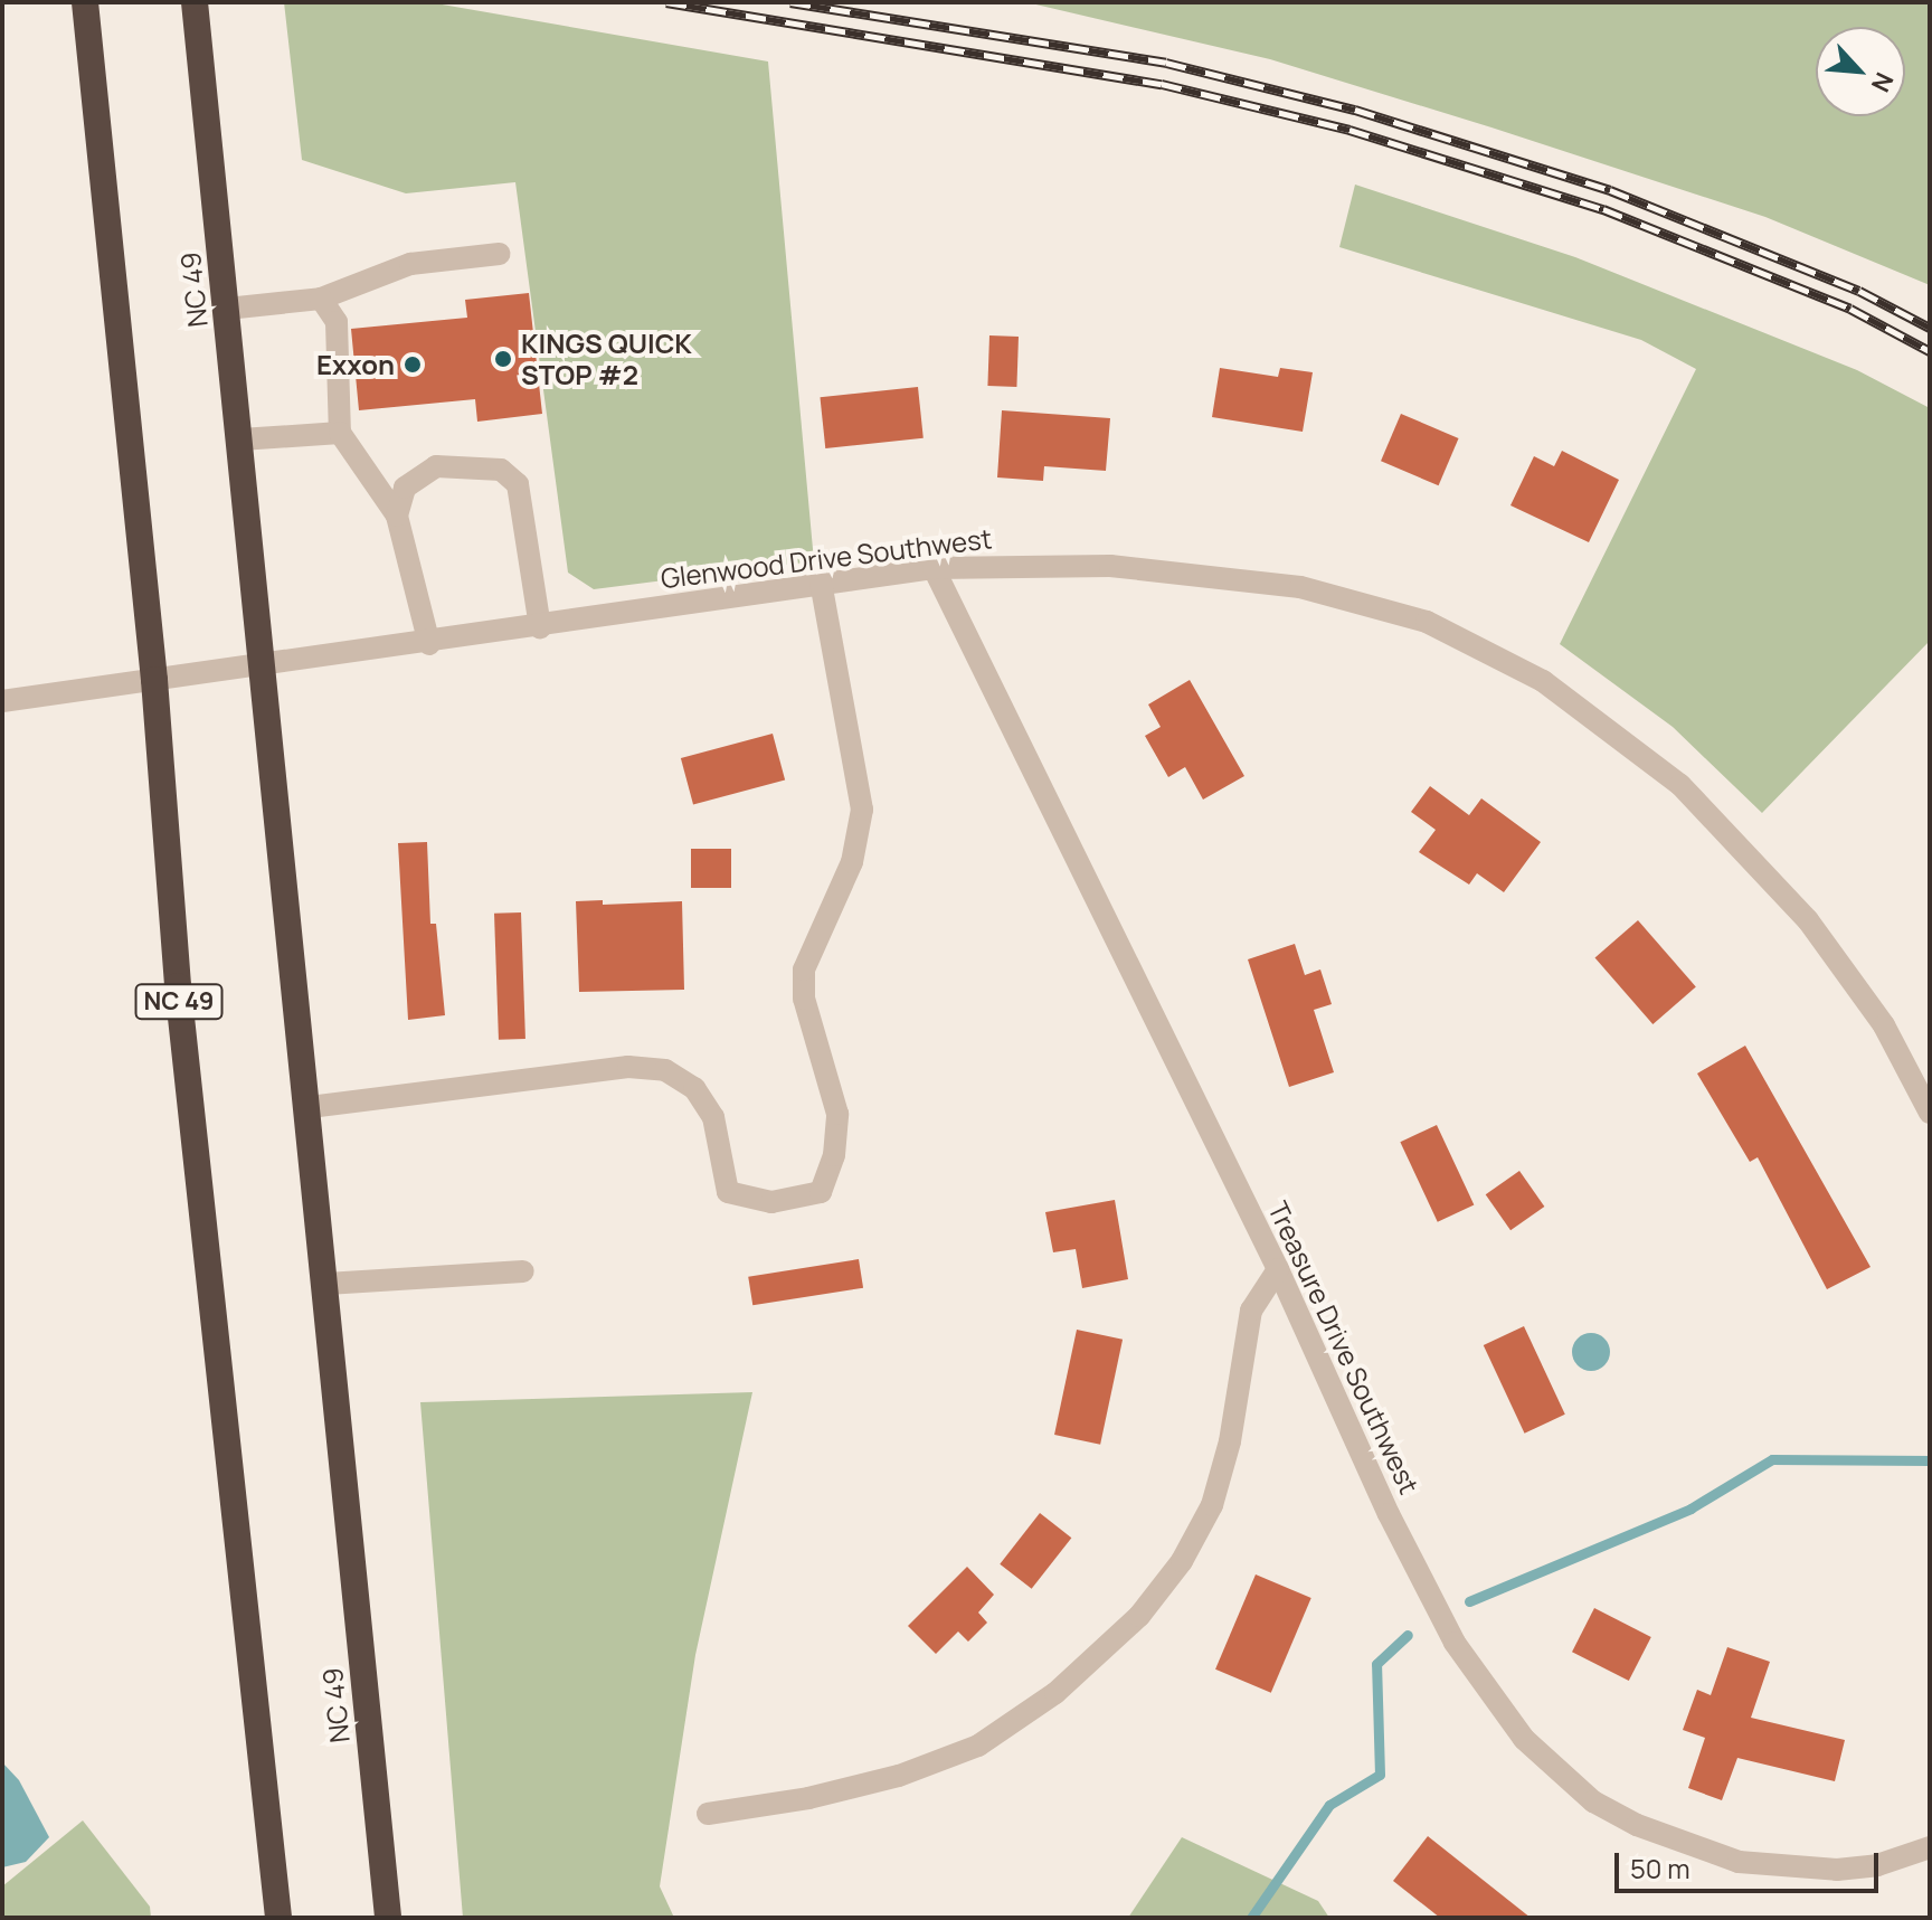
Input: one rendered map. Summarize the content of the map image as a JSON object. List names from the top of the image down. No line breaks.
{"streets":{"highway":["NC 49"],"street":["Glenwood Drive Southwest","Treasure Drive Southwest"]},"crossings":[["NC 49","Glenwood Drive Southwest"],["Glenwood Drive Southwest","Treasure Drive Southwest"]],"places":["KINGS QUICK STOP #2","Exxon"],"scale_bar":"50 m","north":"bottom right"}
